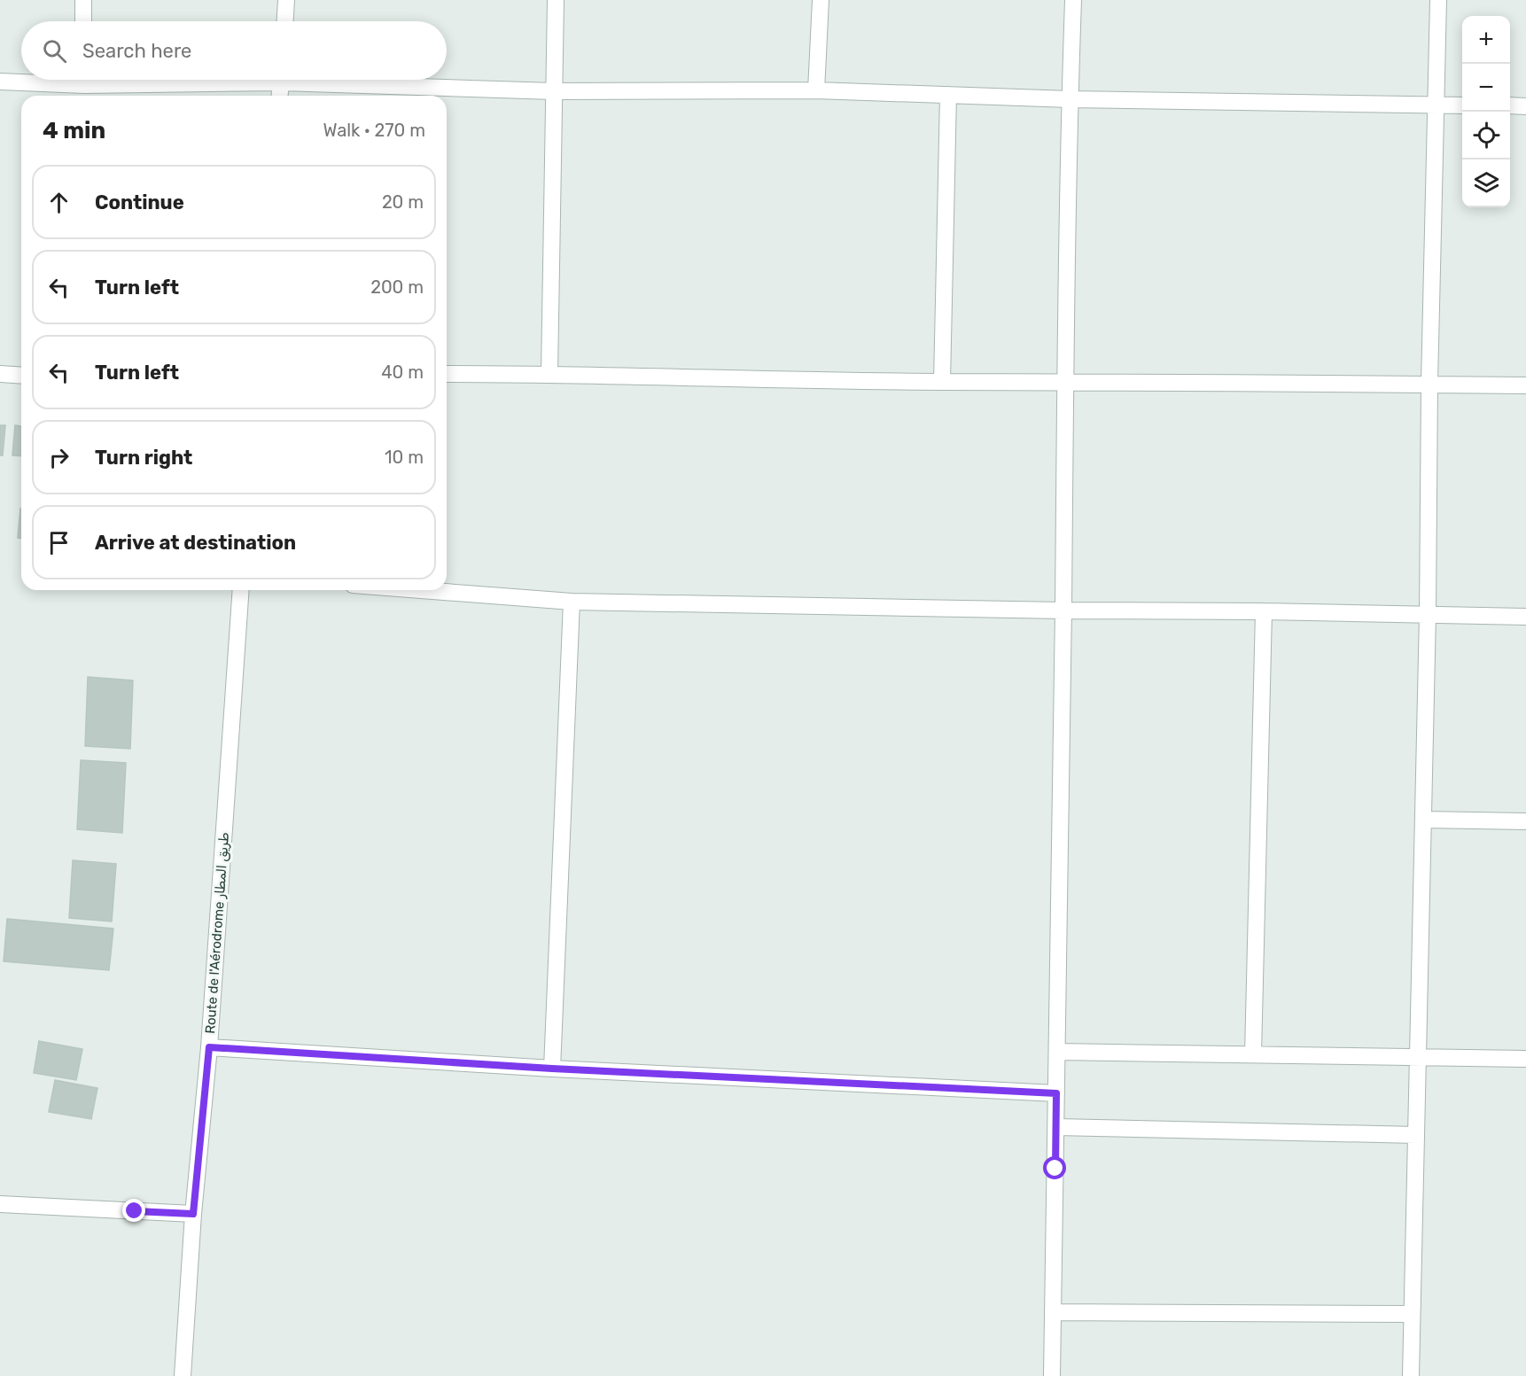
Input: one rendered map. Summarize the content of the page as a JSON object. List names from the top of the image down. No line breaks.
{"streets":{"street":["Route de l'Aérodrome طريق المطار"]},"page":{"map_buttons":["+","−"],"search":"Search here","heading":["4 min","Walk · 270 m"],"list":[["Continue","20 m"],["Turn left","200 m"],["Turn left","40 m"],["Turn right","10 m"],"Arrive at destination"]}}
